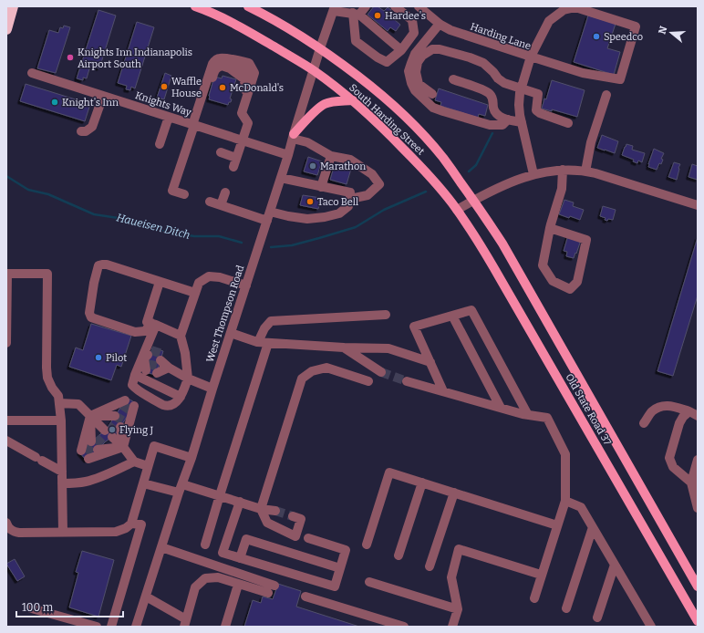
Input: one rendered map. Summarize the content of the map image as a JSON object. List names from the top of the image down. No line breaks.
{"streets":{"main road":["South Harding Street","Old State Road 37"],"street":["Harding Lane","Knights Way","West Thompson Road"]},"crossings":[["Knights Way","West Thompson Road"],["South Harding Street","West Thompson Road"],["South Harding Street","Old State Road 37"]],"water":["Haueisen Ditch"],"places":["Hardee's","Speedco","Knights Inn Indianapolis Airport South","Waffle House","McDonald's","Knight's Inn","Marathon","Taco Bell","Pilot","Flying J"],"scale_bar":"100 m","north":"left"}
